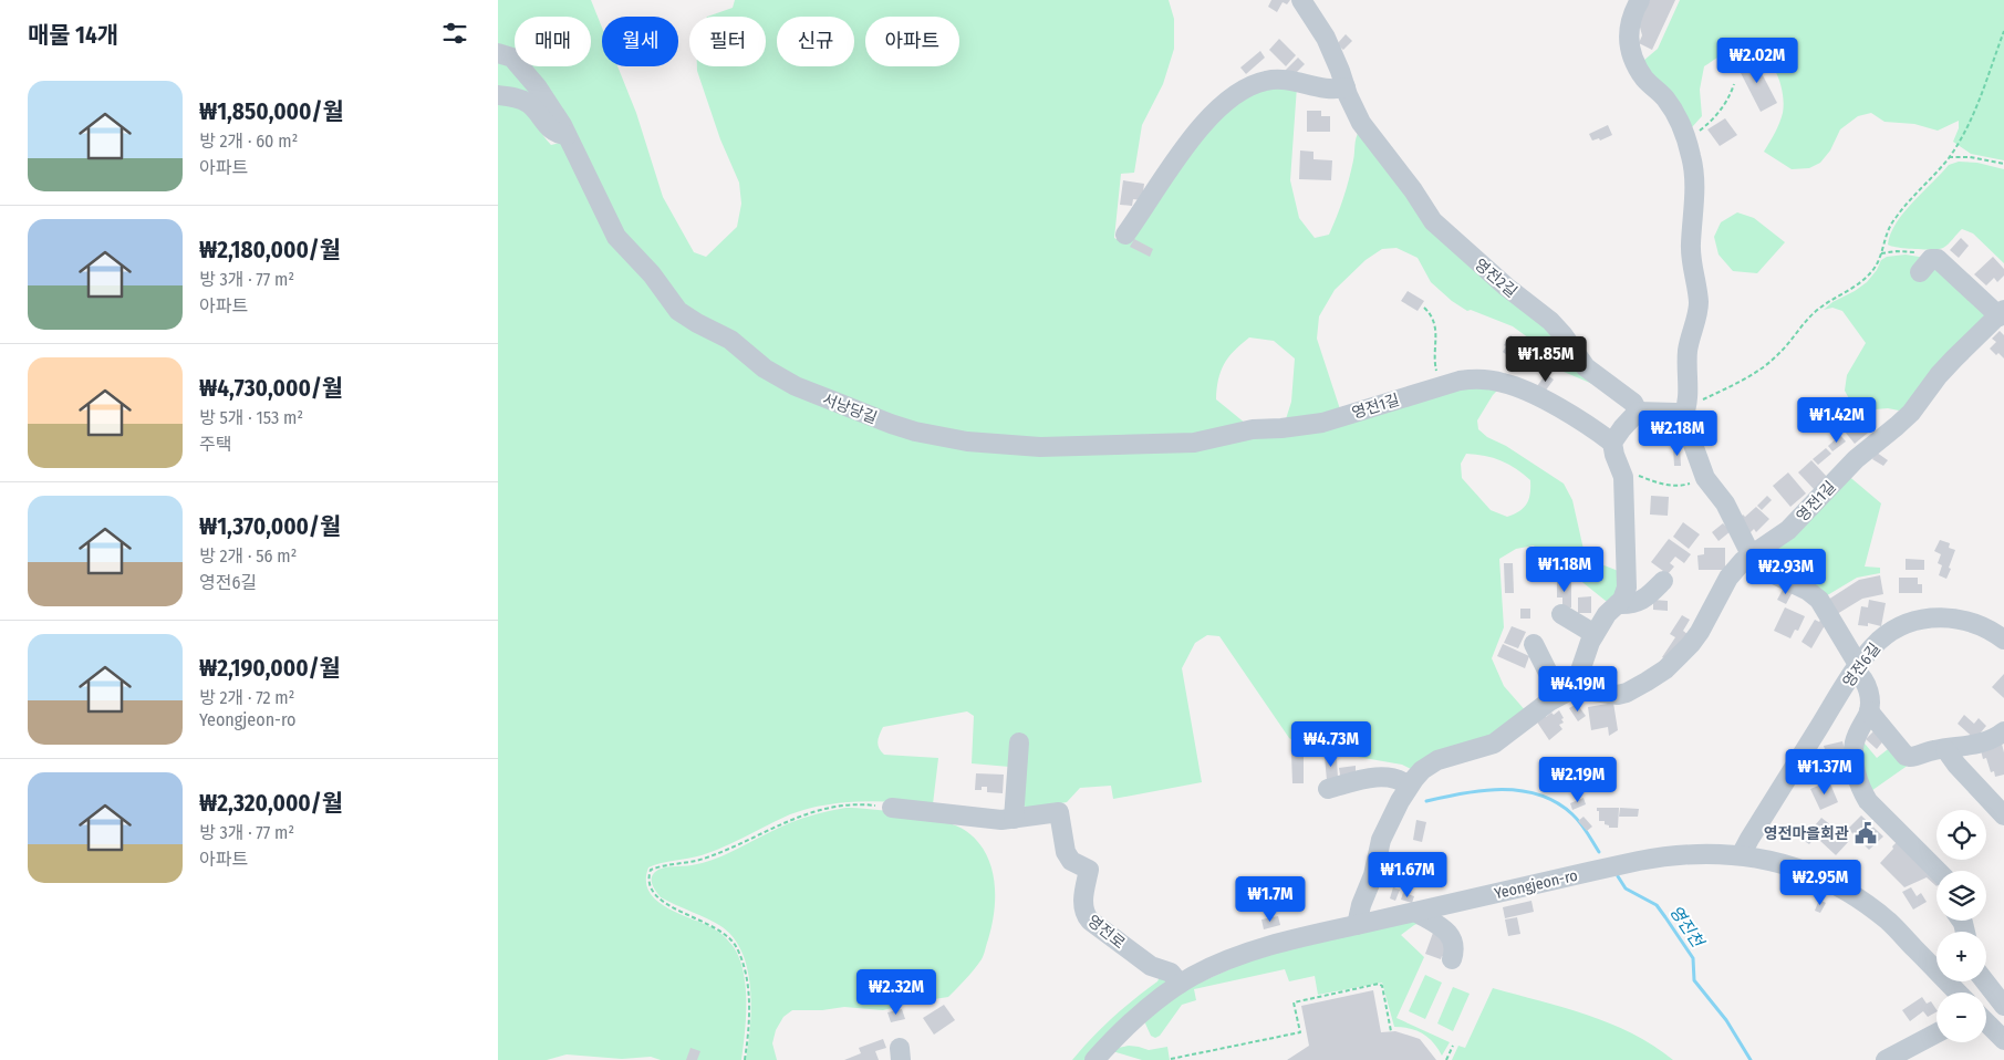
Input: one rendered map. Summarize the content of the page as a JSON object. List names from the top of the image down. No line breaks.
{"streets":{"street":["영전2길","영전1길","서낭당길","영전6길","Yeongjeon-ro","영전로"]},"crossings":[["영전2길","영전1길"],["영전1길","서낭당길"],["영전6길","Yeongjeon-ro"],["Yeongjeon-ro","영전로"]],"water":["영진천"],"places":{"public building":["영전마을회관"]},"page":{"heading":"매물 14개","chip":["매매","월세","필터","신규","아파트"],"price":["₩2.02M","₩1.85M","₩1.42M","₩2.18M","₩1.18M","₩2.93M","₩4.19M","₩4.73M","₩1.37M","₩2.19M","₩1.67M","₩2.95M","₩1.7M","₩2.32M"],"list":[{"name":"₩1,850,000/월","note":"방 2개 · 60 m² · 아파트"},{"name":"₩2,180,000/월","note":"방 3개 · 77 m² · 아파트"},{"name":"₩4,730,000/월","note":"방 5개 · 153 m² · 주택"},{"name":"₩1,370,000/월","note":"방 2개 · 56 m² · 영전6길"},{"name":"₩2,190,000/월","note":"방 2개 · 72 m² · Yeongjeon-ro"},{"name":"₩2,320,000/월","note":"방 3개 · 77 m² · 아파트"}],"map_buttons":["+","−"]}}
